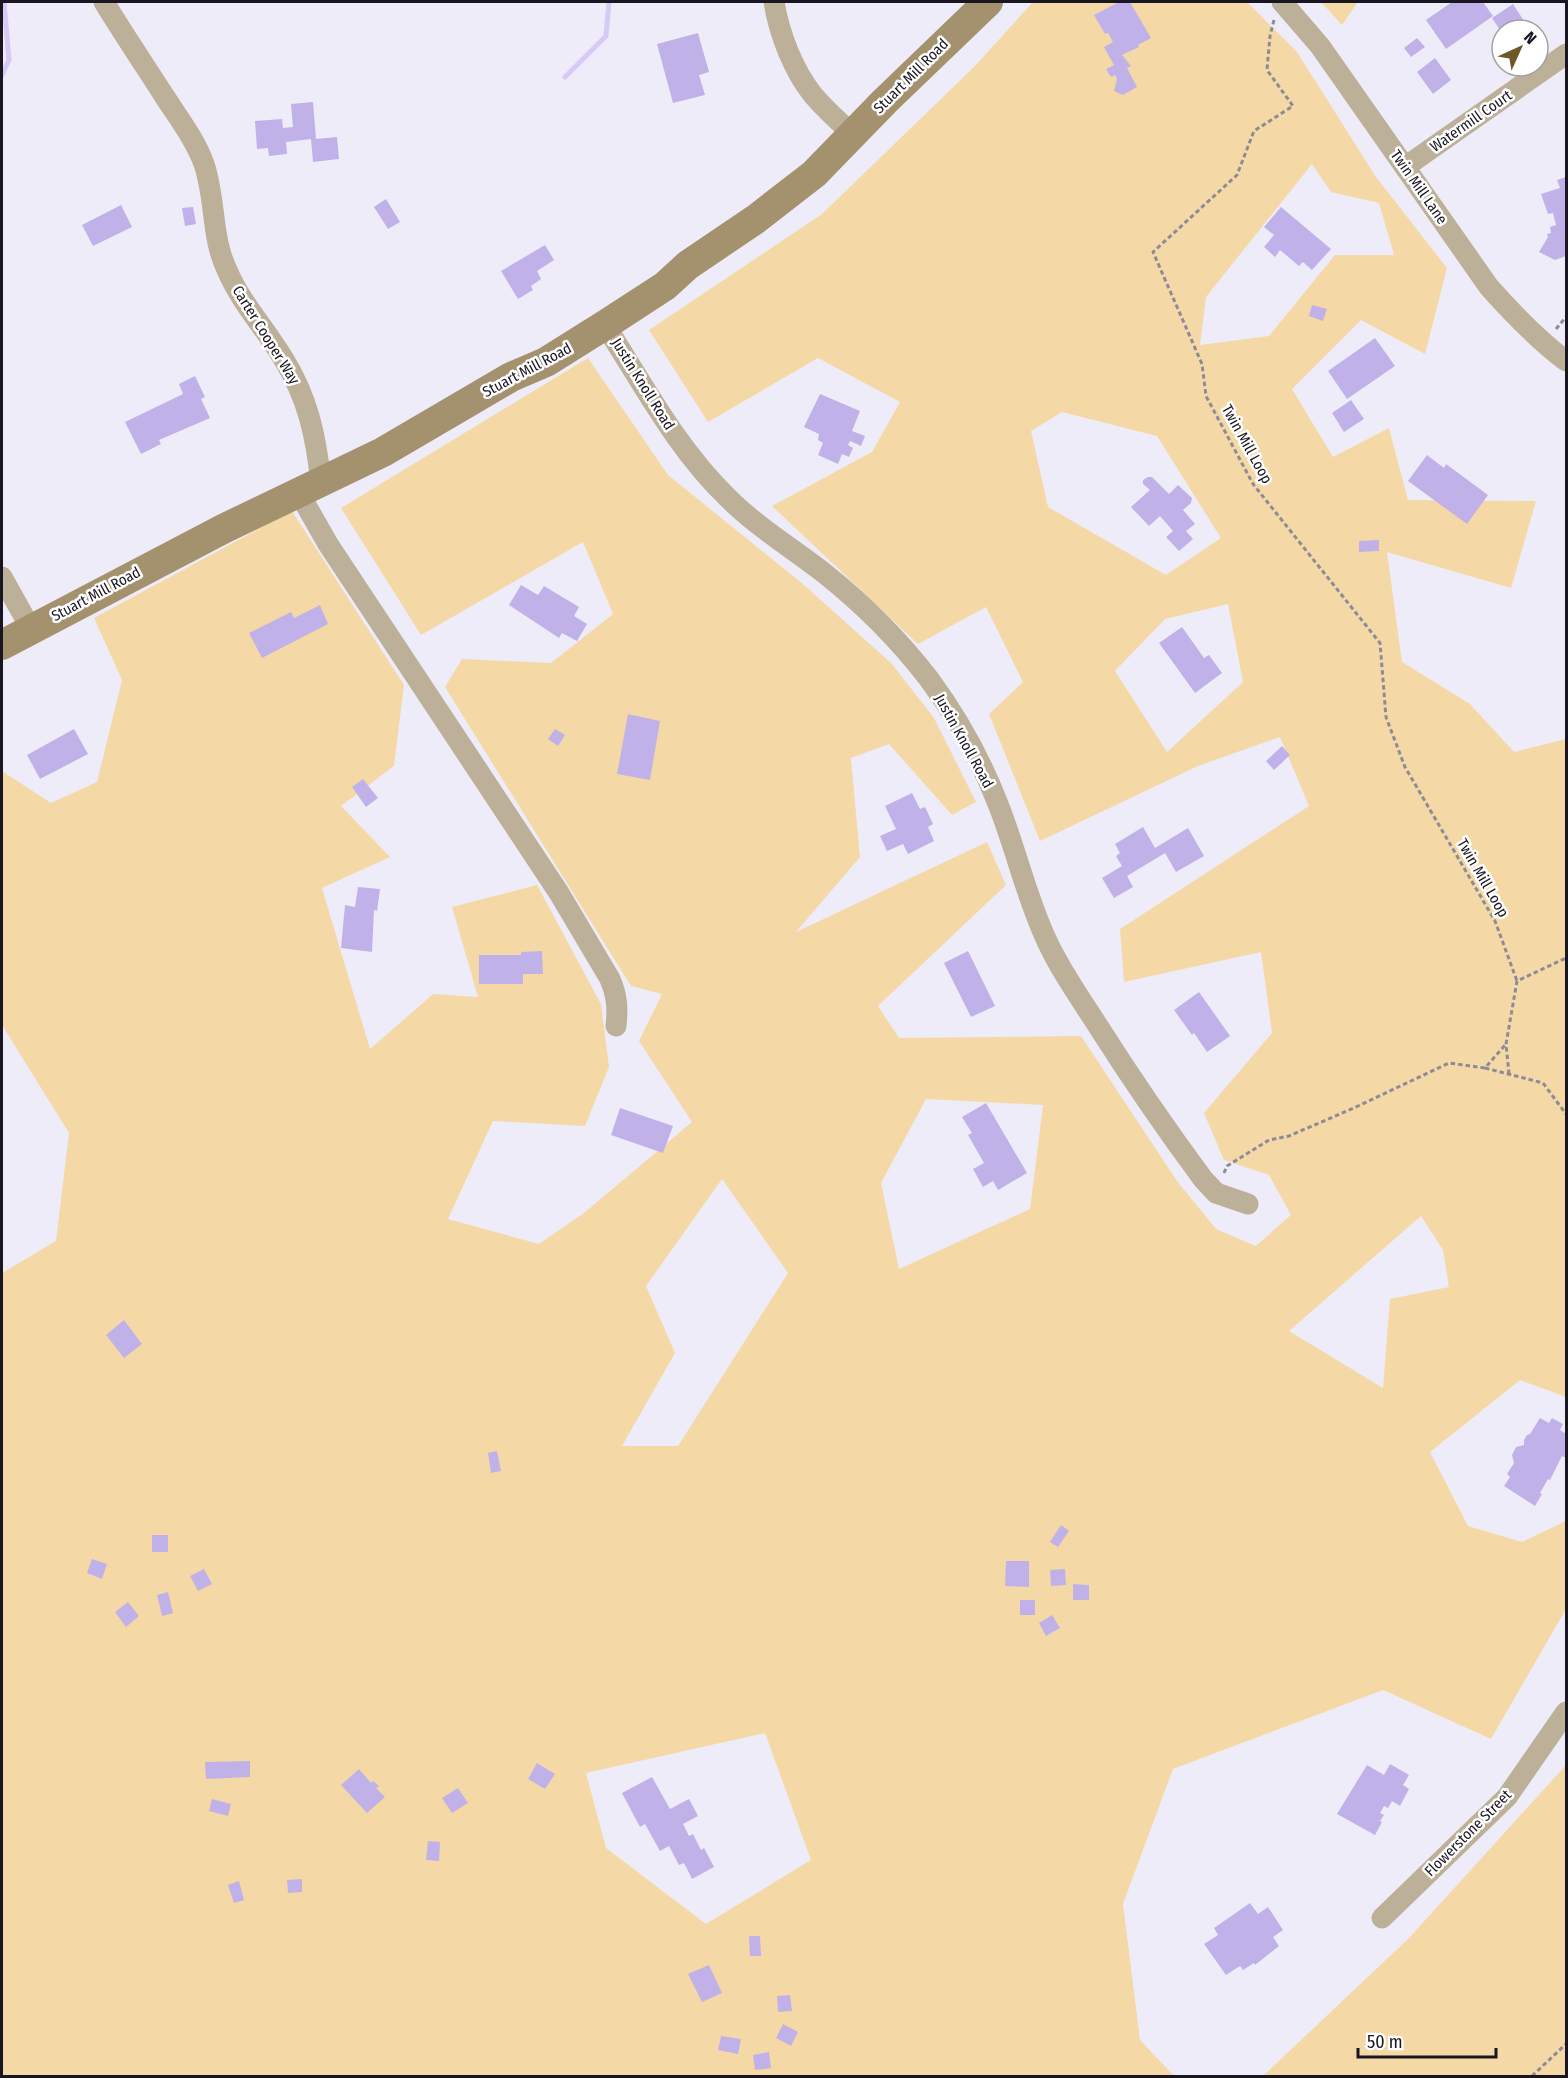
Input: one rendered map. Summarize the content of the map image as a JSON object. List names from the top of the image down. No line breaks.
{"streets":{"main road":["Stuart Mill Road"],"street":["Watermill Court","Twin Mill Lane","Carter Cooper Way","Justin Knoll Road","Flowerstone Street"],"path":["Twin Mill Loop"]},"crossings":[["Stuart Mill Road","Carter Cooper Way"],["Stuart Mill Road","Justin Knoll Road"],["Watermill Court","Twin Mill Lane"],["Twin Mill Lane","Twin Mill Loop"]],"scale_bar":"50 m","north":"top right"}
